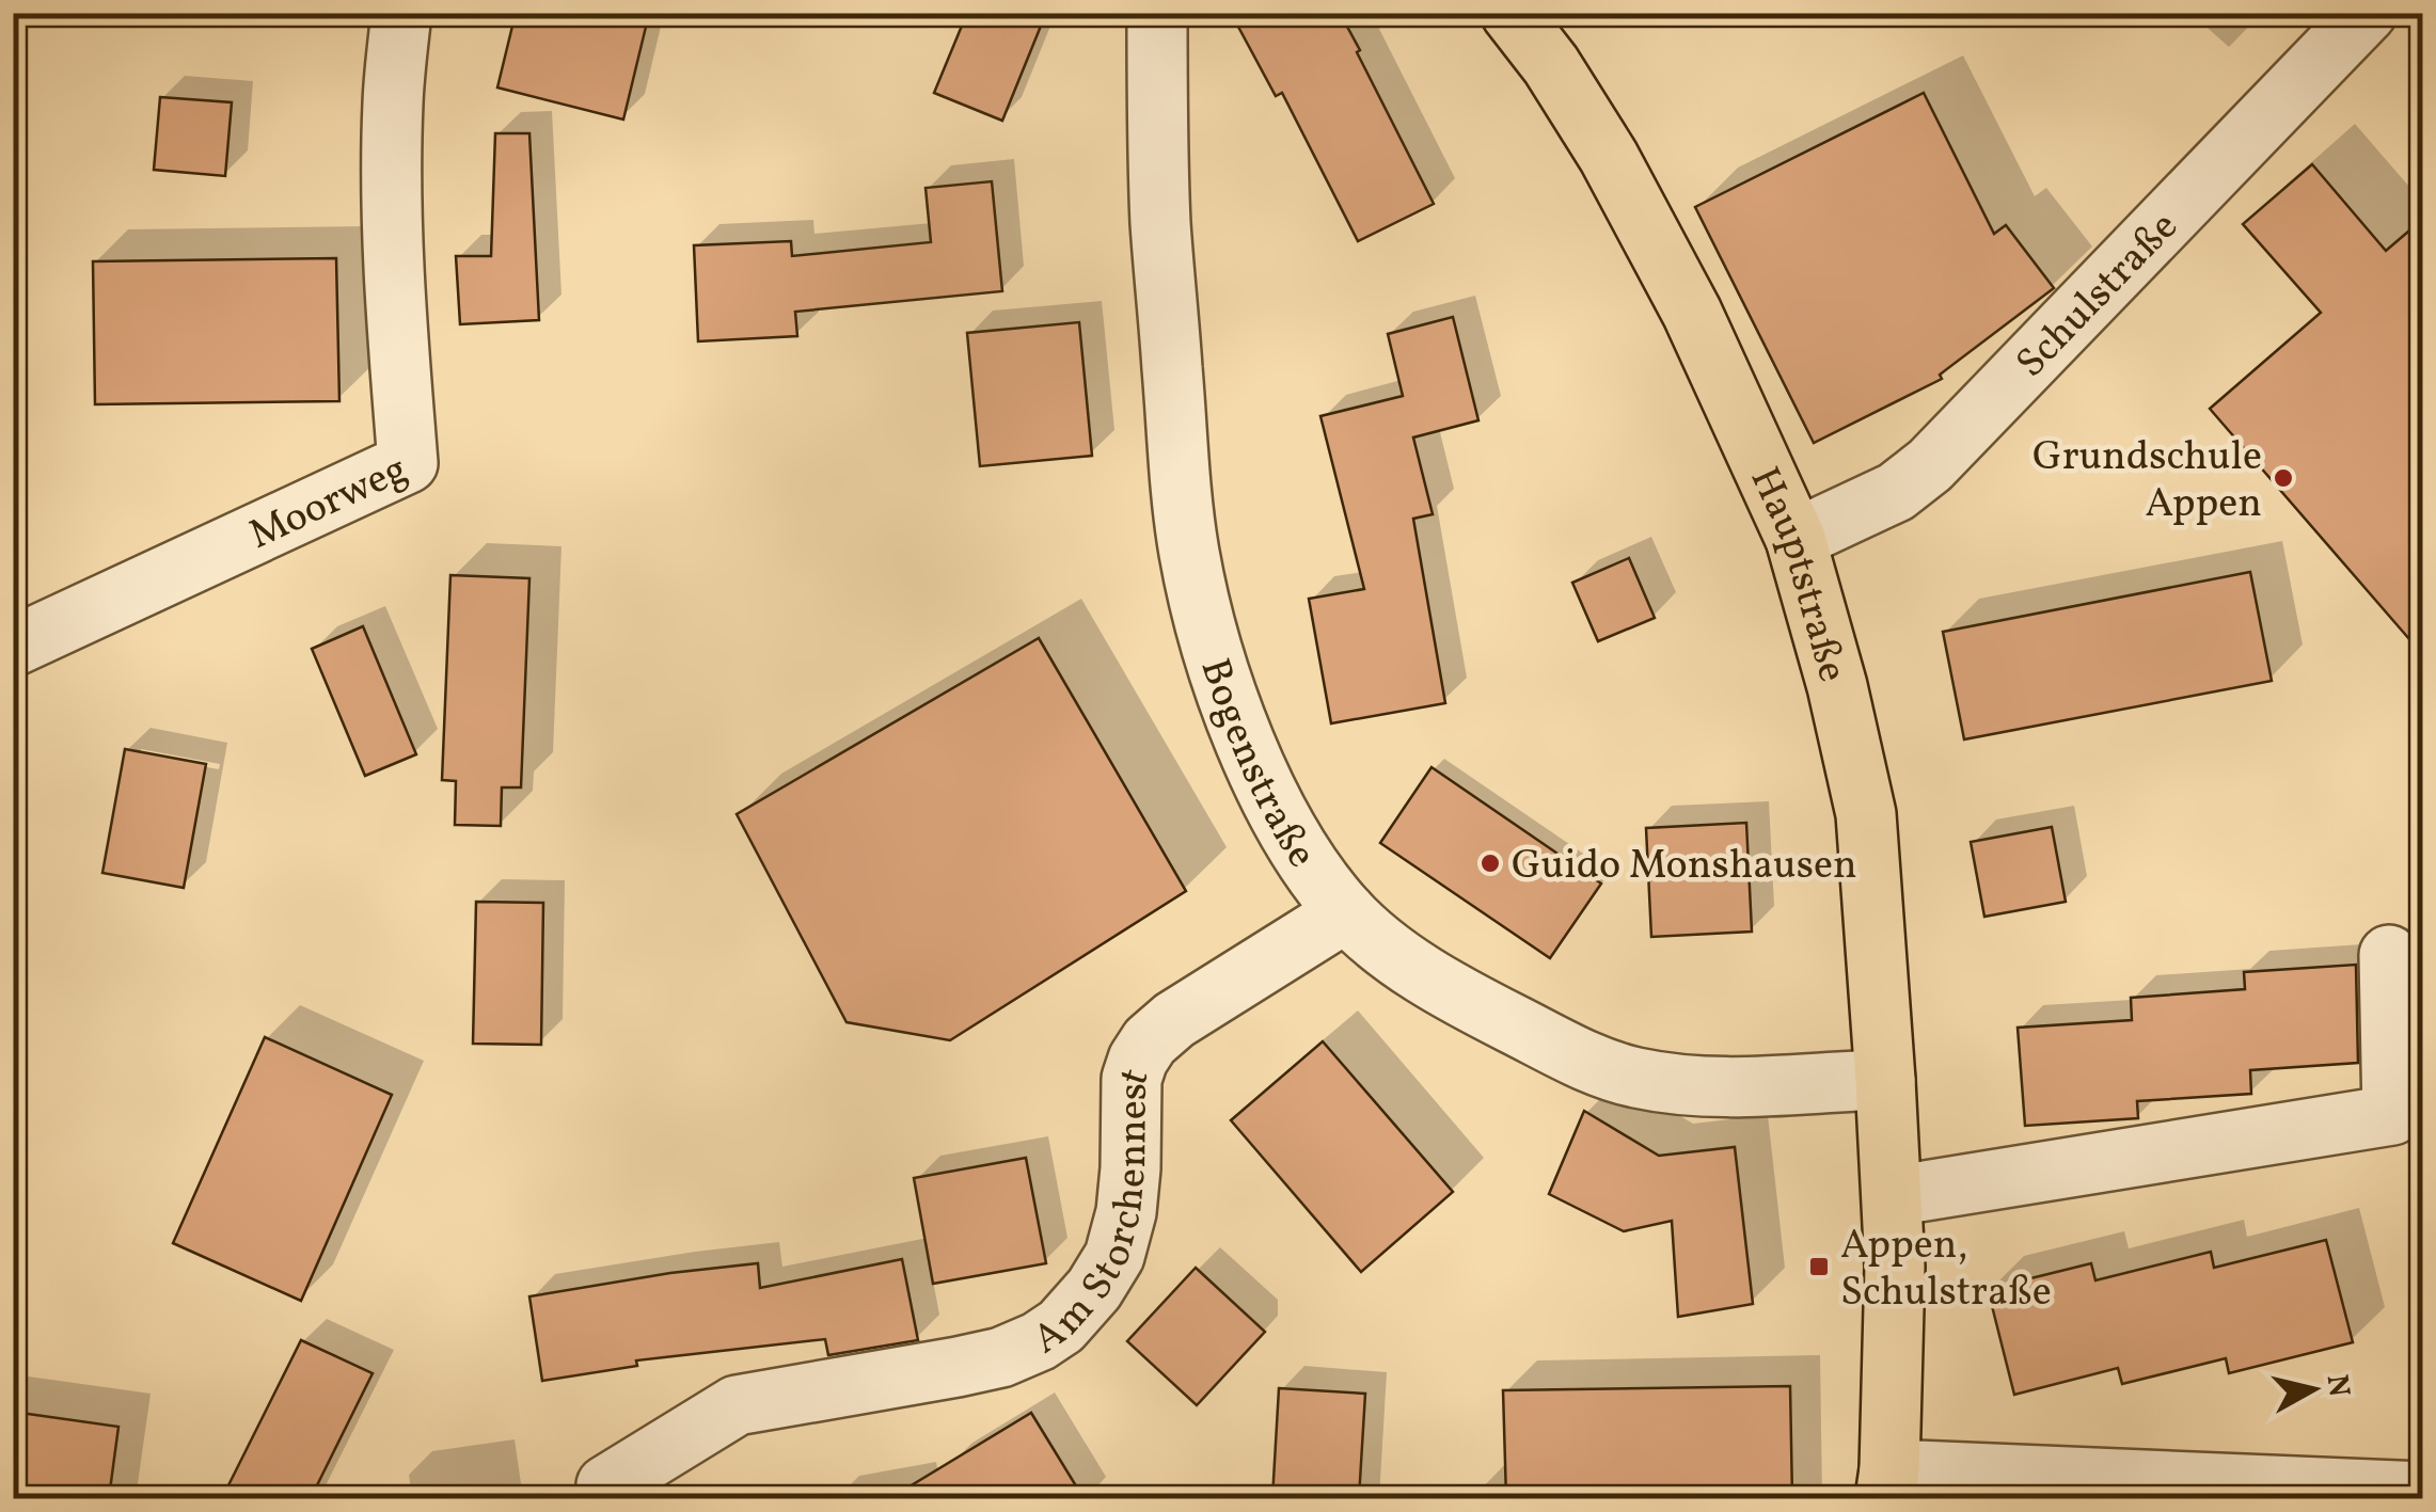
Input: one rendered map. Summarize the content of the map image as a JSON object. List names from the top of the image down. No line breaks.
{"streets":{"main road":["Hauptstraße"],"street":["Schulstraße","Moorweg","Bogenstraße","Am Storchennest"]},"crossings":[["Schulstraße","Hauptstraße"],["Hauptstraße","Bogenstraße"],["Bogenstraße","Am Storchennest"]],"places":{"other":["Grundschule Appen","Guido Monshausen"],"transit":["Appen, Schulstraße"]},"north":"right"}
